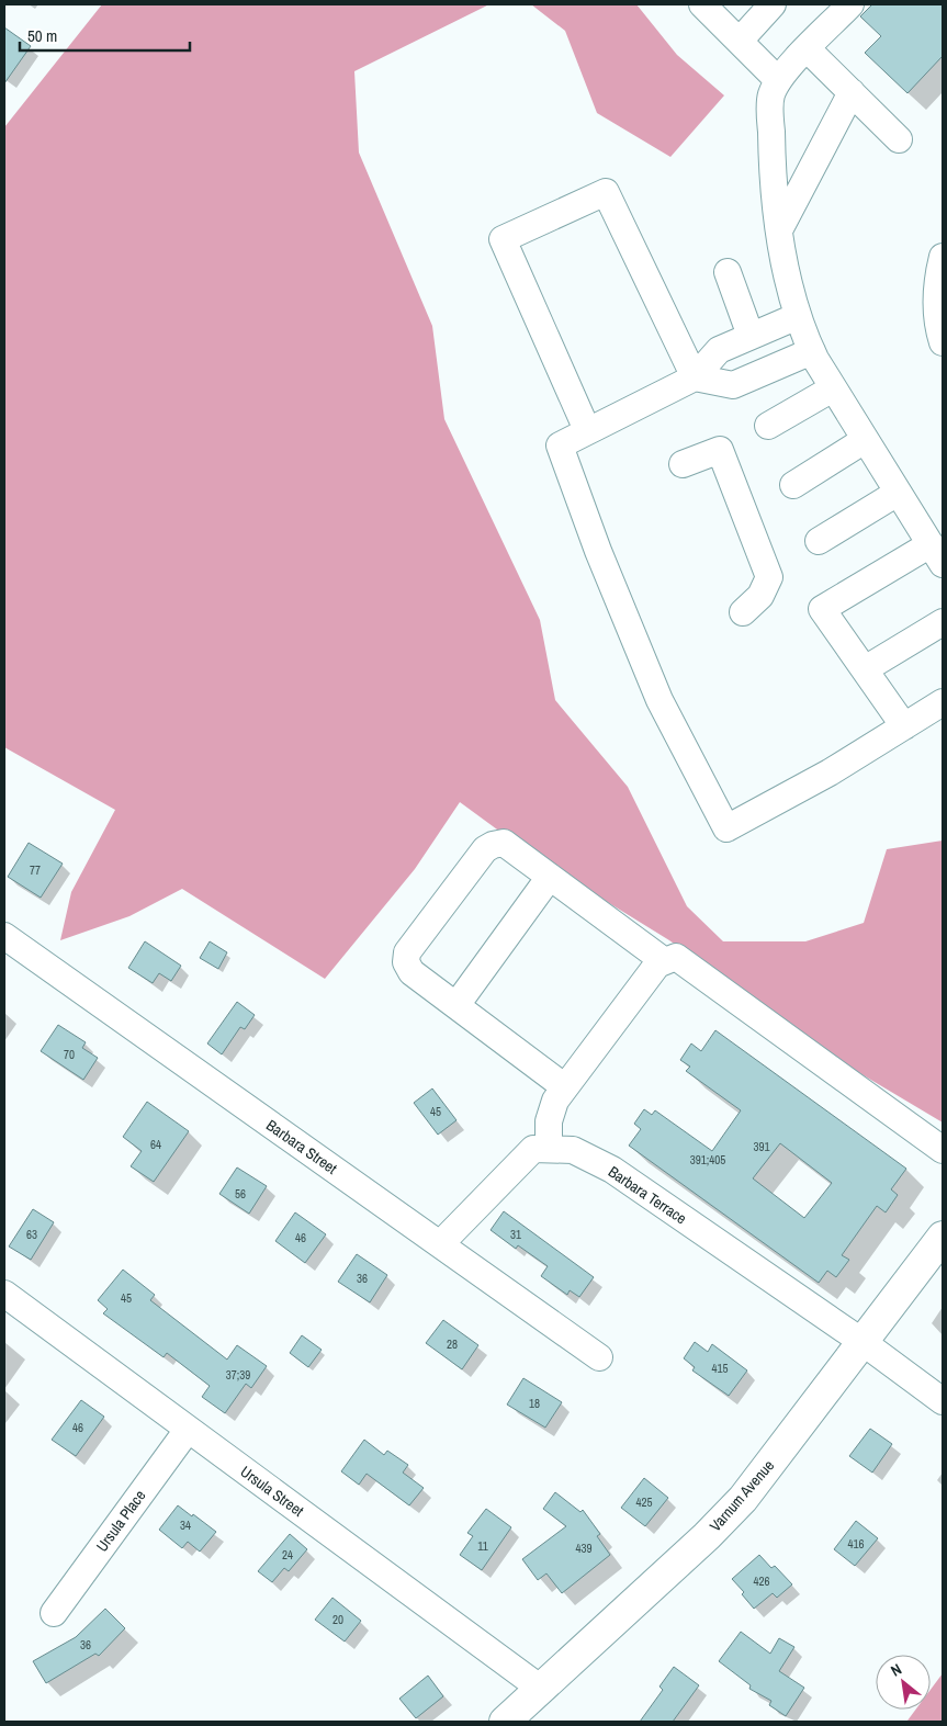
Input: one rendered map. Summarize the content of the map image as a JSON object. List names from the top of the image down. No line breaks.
{"streets":{"main road":["Varnum Avenue"],"street":["Barbara Street","Barbara Terrace","Ursula Street","Ursula Place"]},"crossings":[["Barbara Street","Barbara Terrace"],["Barbara Terrace","Varnum Avenue"],["Ursula Street","Varnum Avenue"],["Ursula Street","Ursula Place"]],"house_numbers":["77","70","45","64","391","391;405","56","63","31","46","36","45","28","415","37;39","18","46","425","34","416","11","439","24","426","20","36"],"scale_bar":"50 m","north":"top left"}
